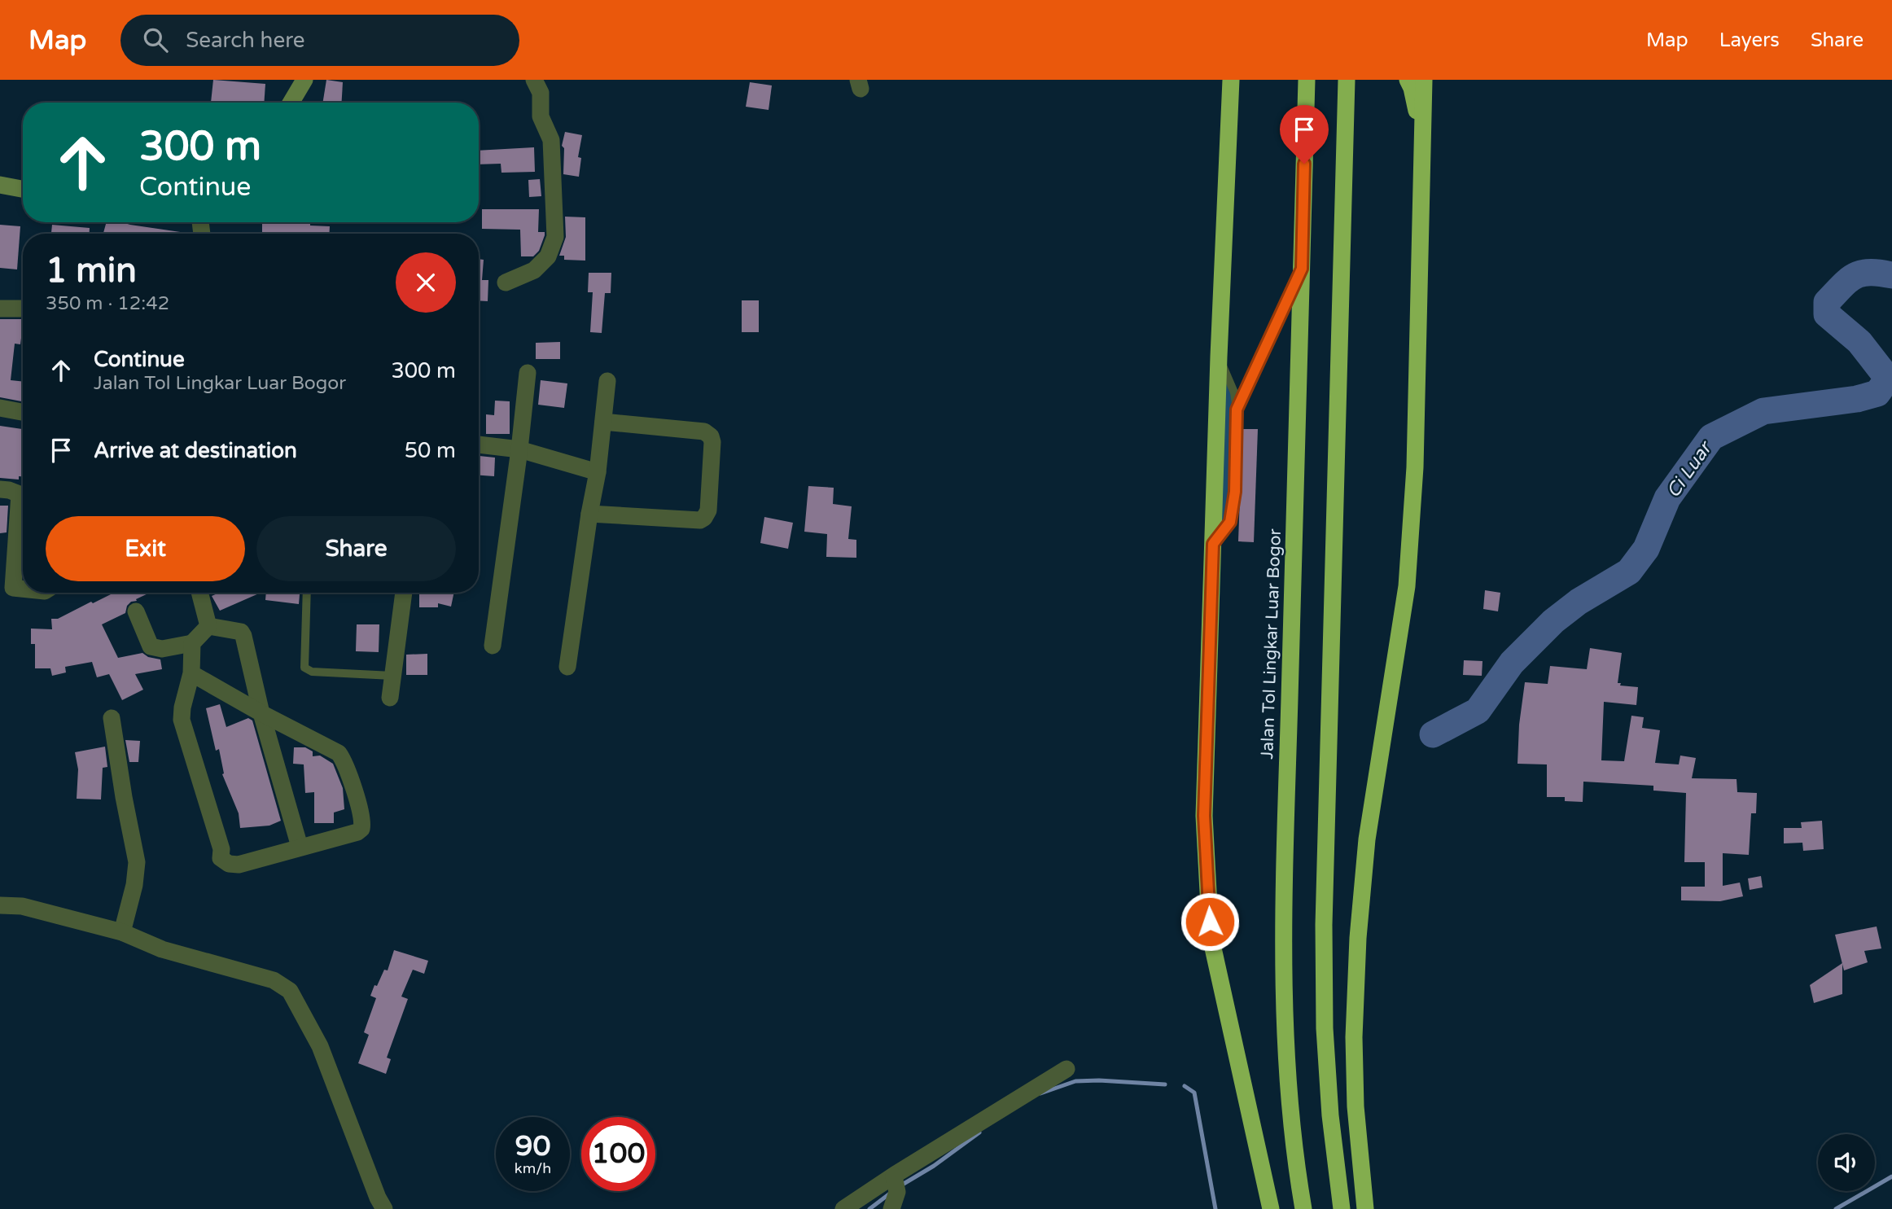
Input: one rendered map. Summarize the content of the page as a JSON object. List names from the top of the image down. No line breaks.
{"streets":{"highway":["Jalan Tol Lingkar Luar Bogor"]},"water":["Ci Luar"],"page":{"header":"Map","search":"Search here","nav":["Map","Layers","Share"],"turn":["300 m","Continue"],"heading":["1 min","350 m · 12:42"],"list":[{"name":"Continue","note":"Jalan Tol Lingkar Luar Bogor","value":"300 m"},{"name":"Arrive at destination","value":"50 m"}],"buttons":["Exit","Share"],"speed":"90 km/h","limit":"100"}}
